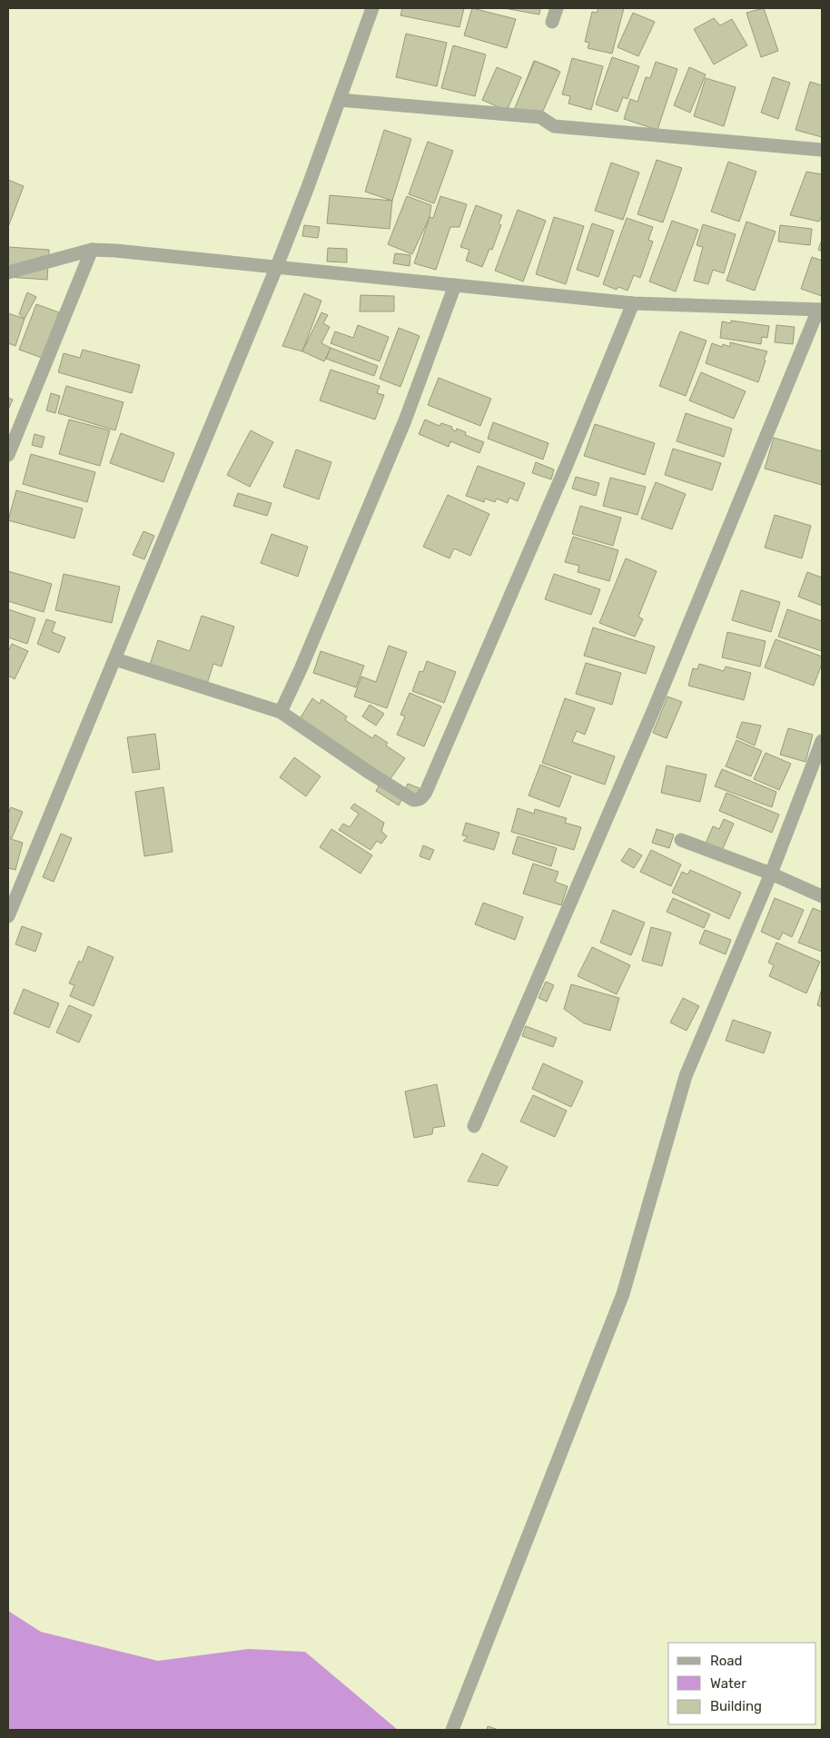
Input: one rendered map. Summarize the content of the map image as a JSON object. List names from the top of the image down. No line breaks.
{"legend":["Road","Water","Building"]}
